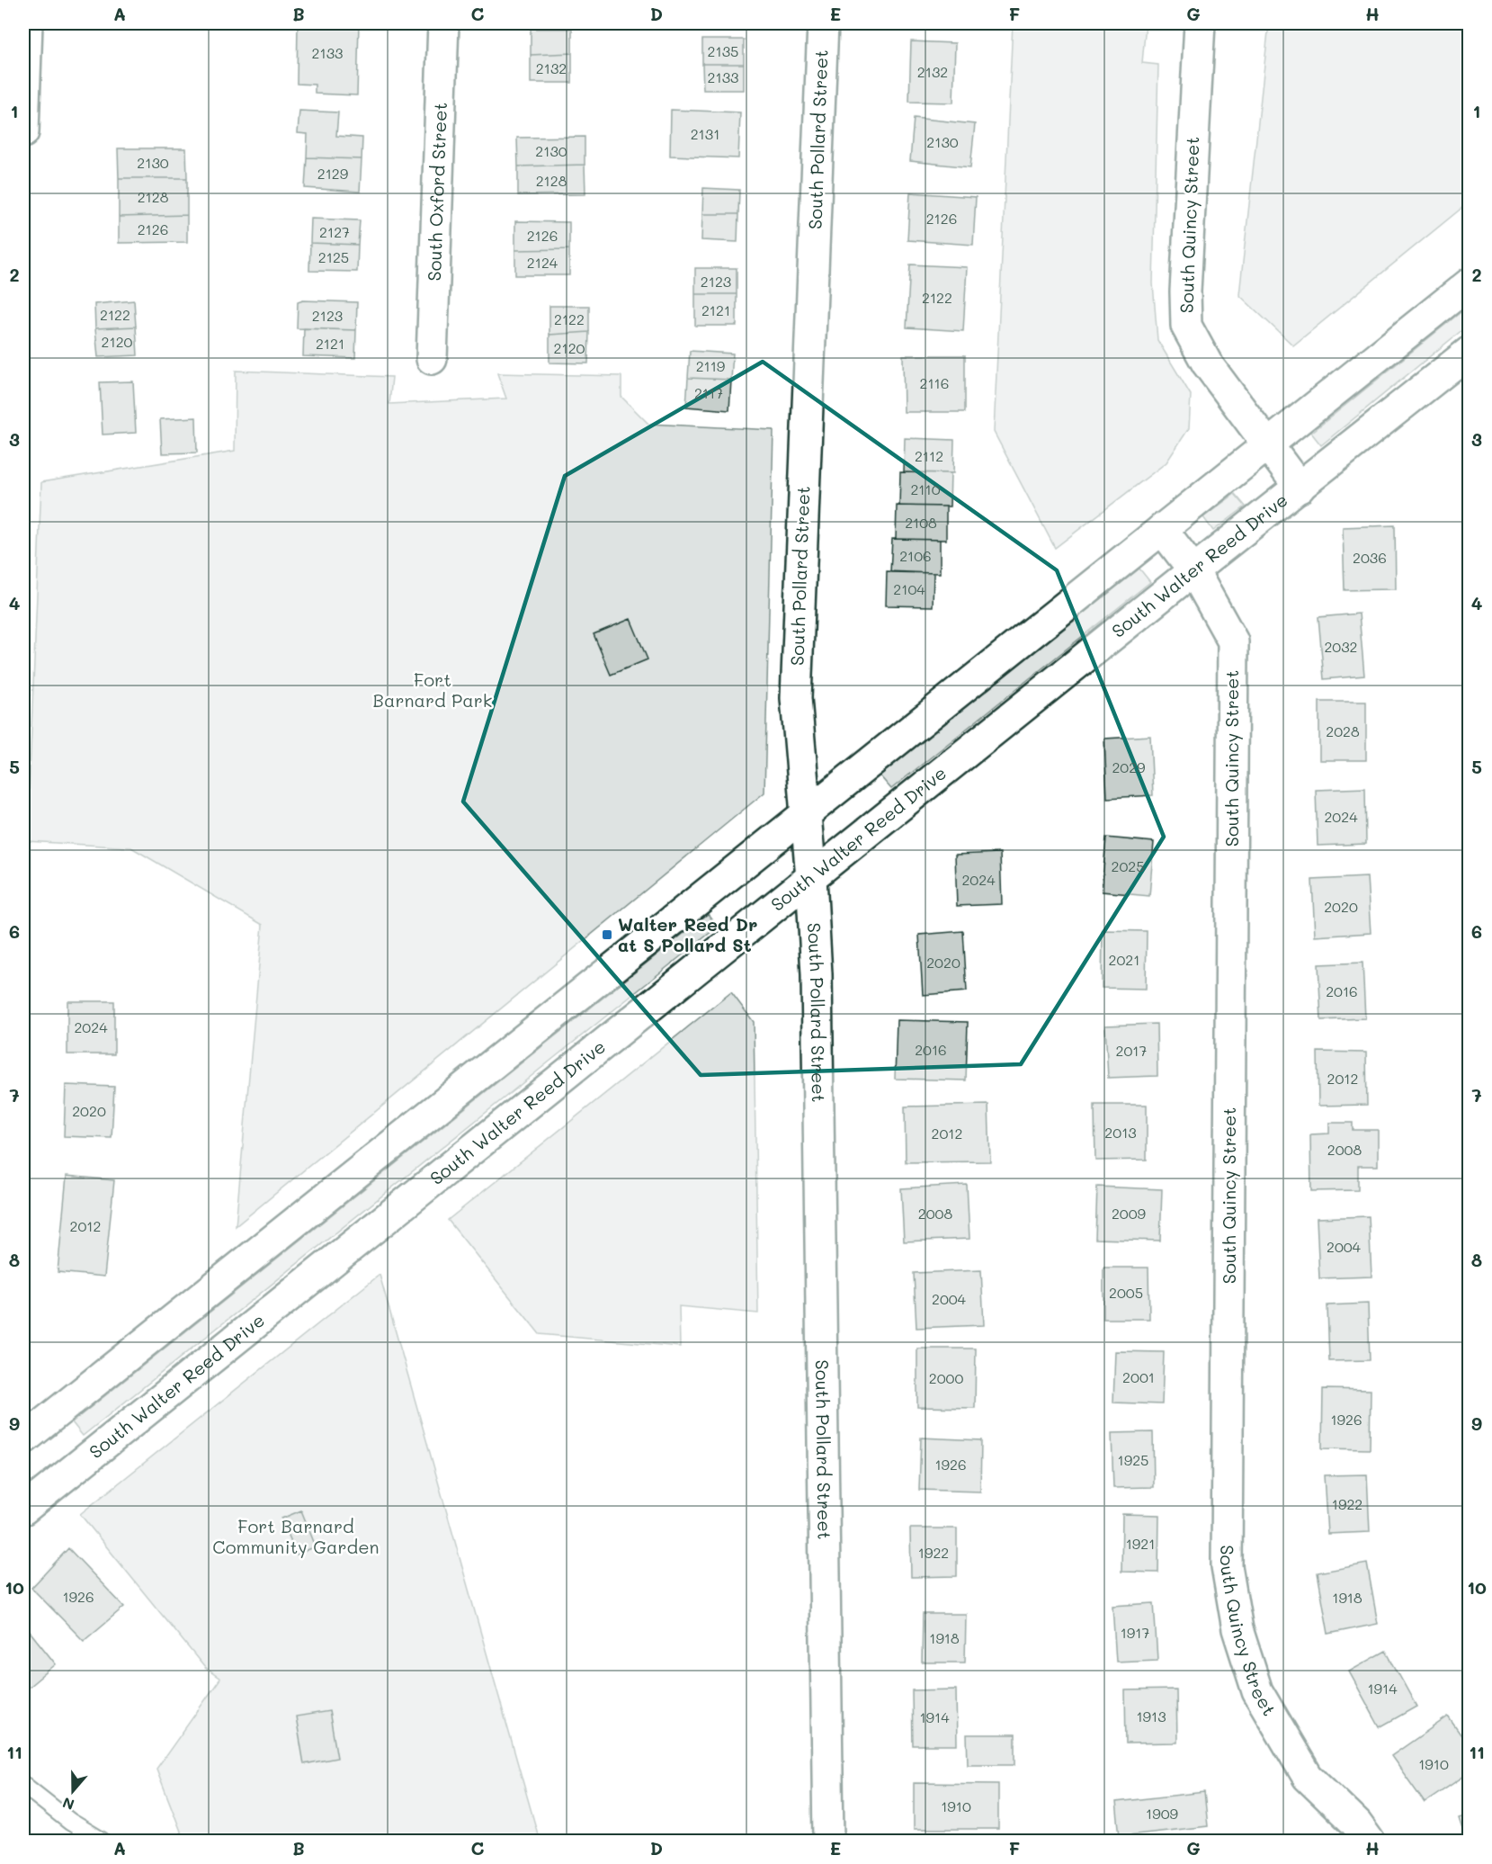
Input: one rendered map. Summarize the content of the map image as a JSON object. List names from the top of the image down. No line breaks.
{"streets":{"street":["South Pollard Street","South Oxford Street","South Quincy Street","South Walter Reed Drive"]},"crossings":[["South Pollard Street","South Walter Reed Drive"],["South Quincy Street","South Walter Reed Drive"]],"parks":["Fort Barnard Park","Fort Barnard Community Garden"],"places":{"transit":["Walter Reed Dr at S Pollard St"]},"house_numbers":["2135","2133","2132","2132","2133","2131","2130","2130","2130","2129","2128","2128","2126","2126","2127","2126","2125","2124","2123","2122","2121","2122","2123","2122","2120","2121","2120","2119","2116","2117","2112","2110","2108","2106","2036","2104","2032","2028","2029","2024","2025","2024","2020","2021","2020","2016","2024","2016","2017","2012","2020","2013","2012","2008","2008","2009","2012","2004","2005","2004","2001","2000","1926","1925","1926","1922","1921","1922","1926","1918","1917","1918","1914","1913","1914","1910","1910","1909"],"north":"bottom","grid":{"columns":["A","B","C","D","E","F","G","H"],"rows":["1","2","3","4","5","6","7","8","9","10","11"]}}
